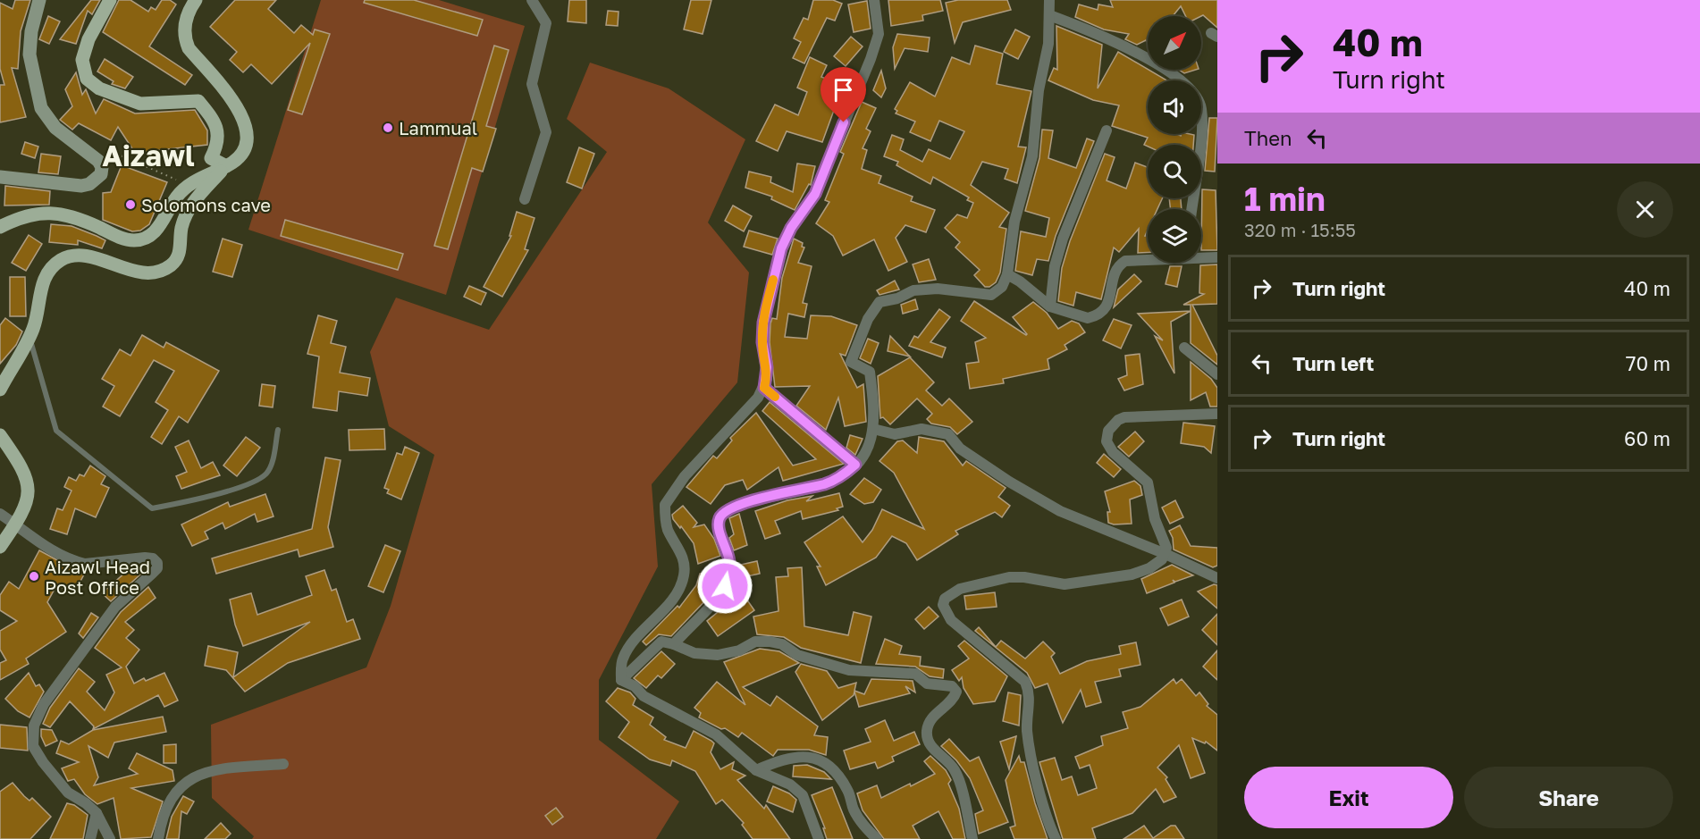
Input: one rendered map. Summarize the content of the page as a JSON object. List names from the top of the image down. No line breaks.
{"districts":["Aizawl"],"places":["Lammual","Solomons cave","Aizawl Head Post Office"],"north":"top right","page":{"turn":["40 m","Turn right"],"then":"Then","heading":["1 min","320 m · 15:55"],"list":[{"name":"Turn right","value":"40 m"},{"name":"Turn left","value":"70 m"},{"name":"Turn right","value":"60 m"}],"buttons":["Exit","Share"]}}
